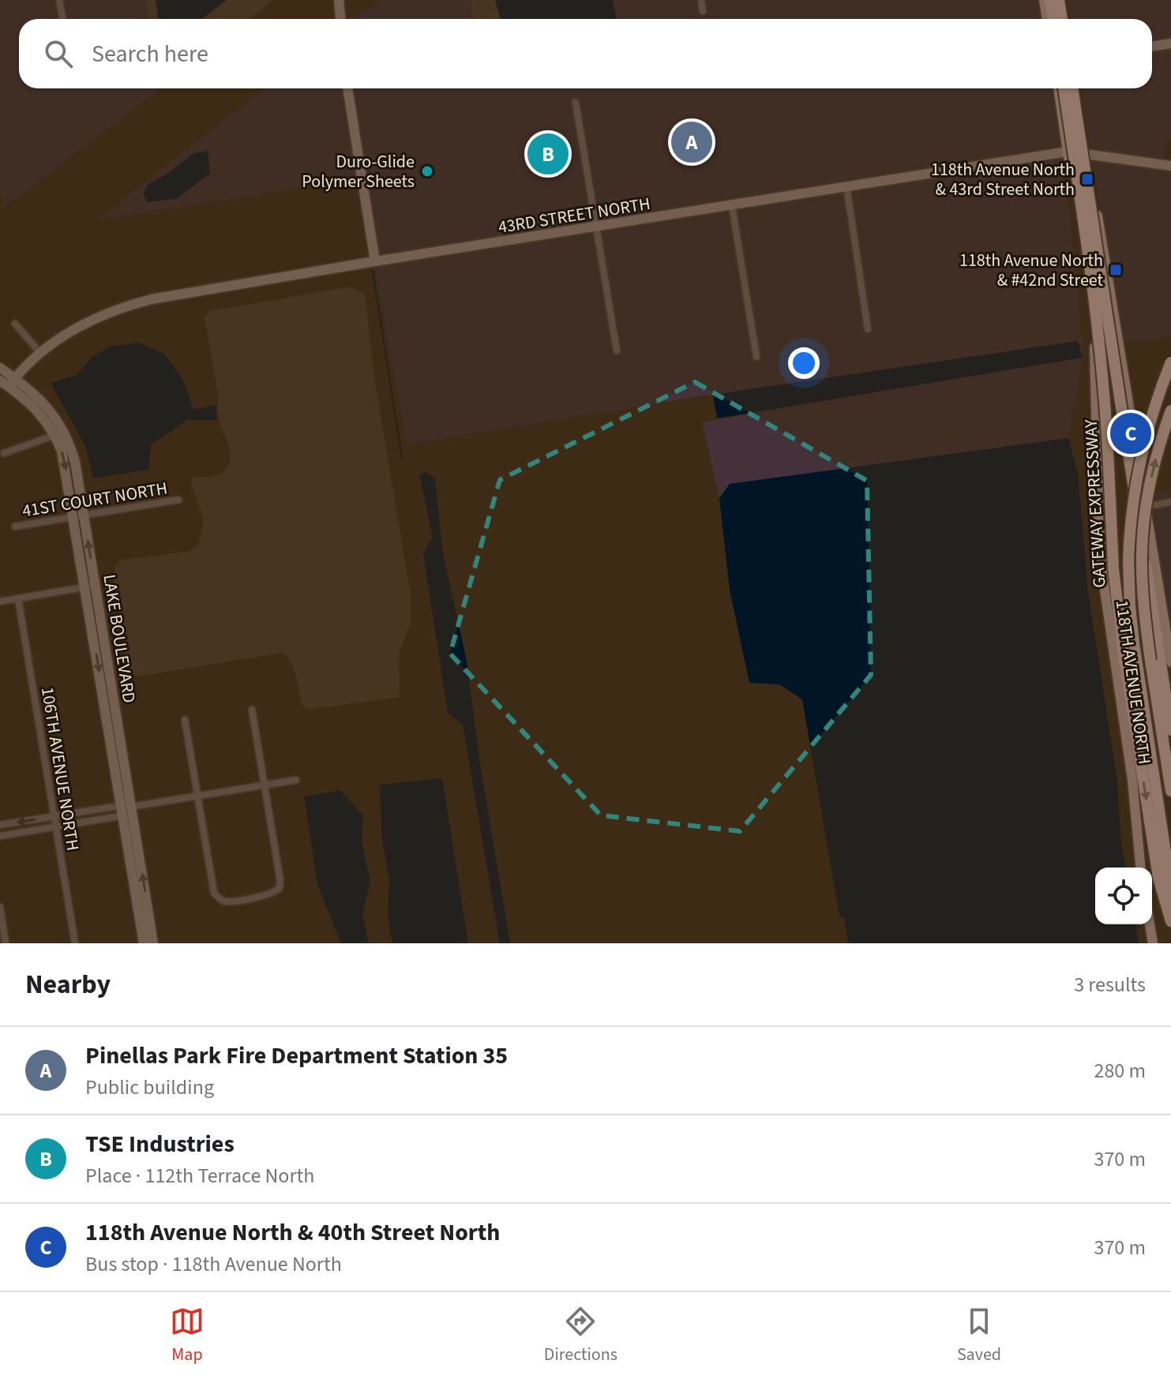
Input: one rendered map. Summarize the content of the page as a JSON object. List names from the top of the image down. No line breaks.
{"streets":{"highway":["GATEWAY EXPRESSWAY"],"main road":["118TH AVENUE NORTH"],"street":["43RD STREET NORTH","41ST COURT NORTH","LAKE BOULEVARD","106TH AVENUE NORTH"]},"crossings":[["43RD STREET NORTH","LAKE BOULEVARD"],["43RD STREET NORTH","118TH AVENUE NORTH"],["41ST COURT NORTH","LAKE BOULEVARD"]],"places":{"other":["Duro-Glide Polymer Sheets"],"transit":["118th Avenue North & 43rd Street North","118th Avenue North & #42nd Street"]},"page":{"search":"Search here","pins":["A","B","C"],"heading":["Nearby","3 results"],"list":[{"mark":"A","name":"Pinellas Park Fire Department Station 35","note":"Public building","value":"280 m"},{"mark":"B","name":"TSE Industries","note":"Place · 112th Terrace North","value":"370 m"},{"mark":"C","name":"118th Avenue North & 40th Street North","note":"Bus stop · 118th Avenue North","value":"370 m"}],"nav":["Map","Directions","Saved"]}}
